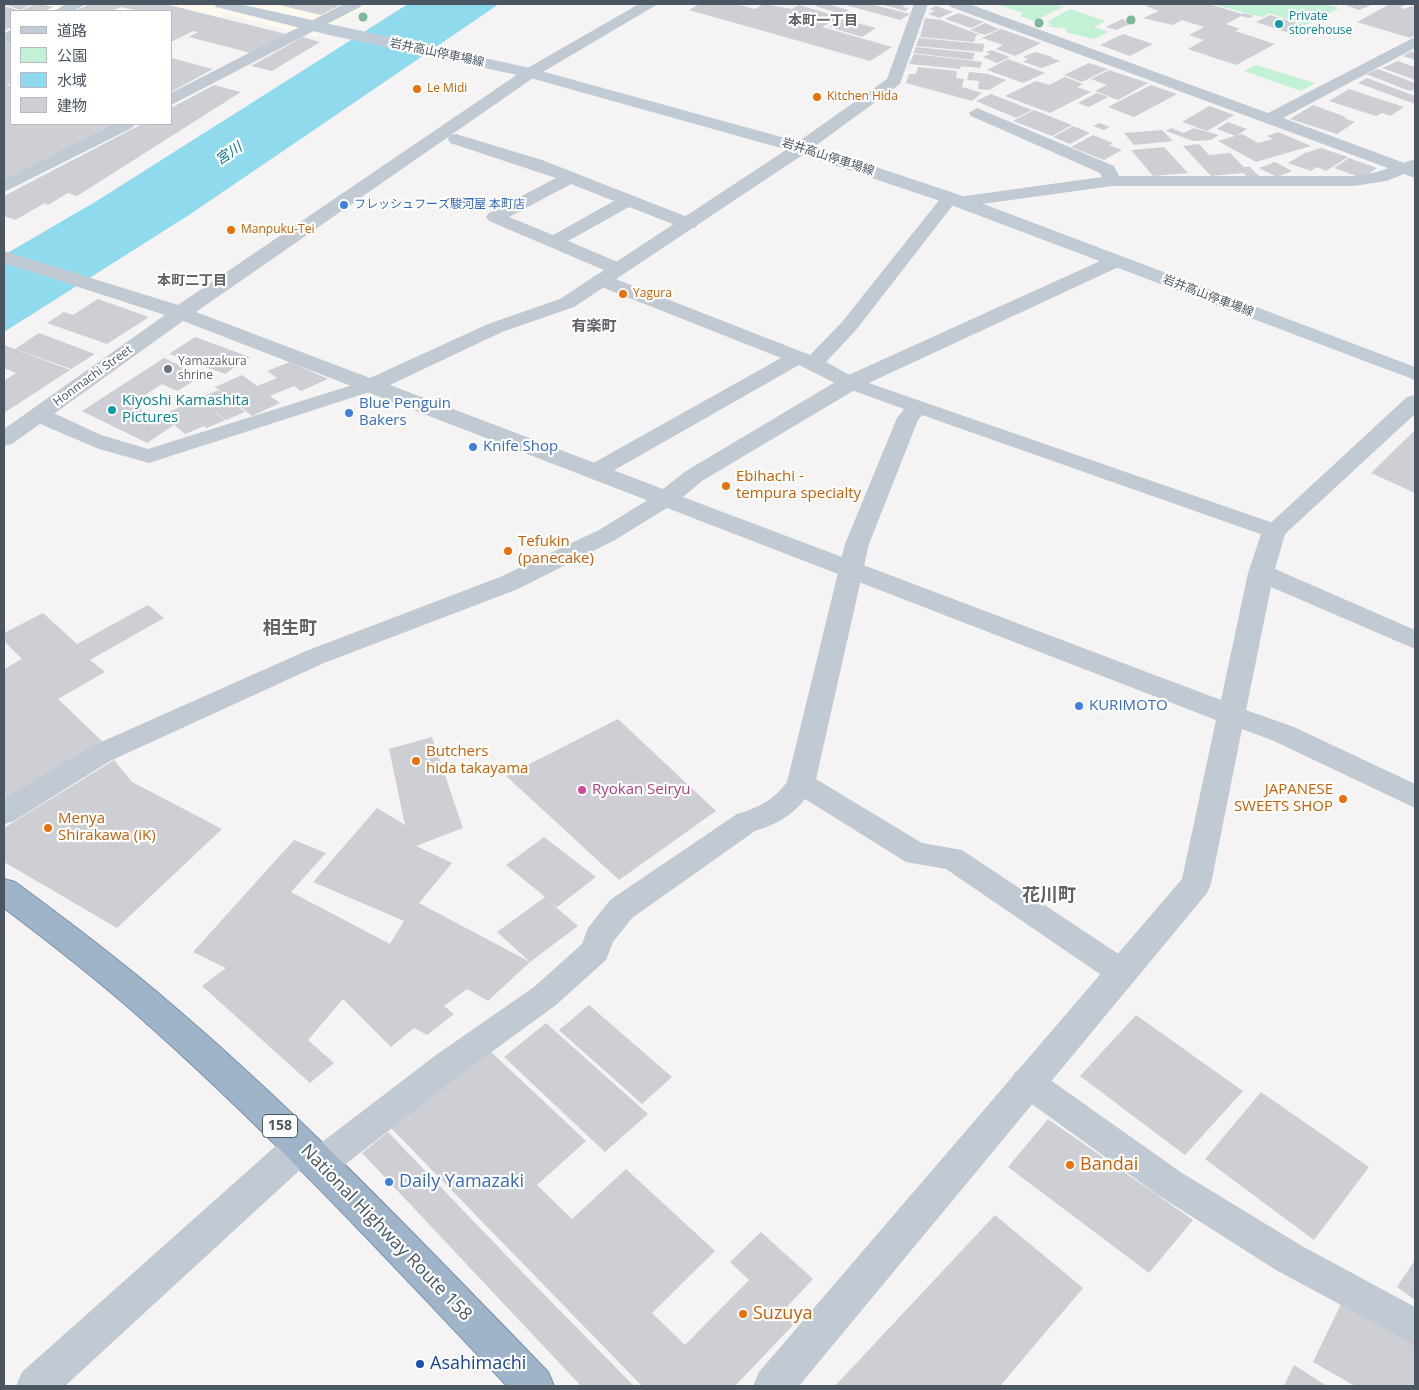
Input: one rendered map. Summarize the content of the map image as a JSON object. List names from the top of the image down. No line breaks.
{"streets":{"highway":["158","National Highway Route 158"],"main road":["岩井高山停車場線"],"street":["Honmachi Street"]},"crossings":[["岩井高山停車場線","Honmachi Street"]],"districts":["本町一丁目","本町二丁目","有楽町","相生町","花川町"],"water":["宮川"],"places":["Private storehouse","Le Midi","Kitchen Hida","フレッシュフーズ駿河屋 本町店","Manpuku-Tei","Yagura","Yamazakura shrine","Kiyoshi Kamashita Pictures","Blue Penguin Bakers","Knife Shop","Ebihachi - tempura specialty","Tefukin (panecake)","KURIMOTO","Butchers hida takayama","Ryokan Seiryu","JAPANESE SWEETS SHOP","Menya Shirakawa (iK)","Bandai","Daily Yamazaki","Suzuya","Asahimachi"],"legend":["道路","公園","水域","建物"]}
